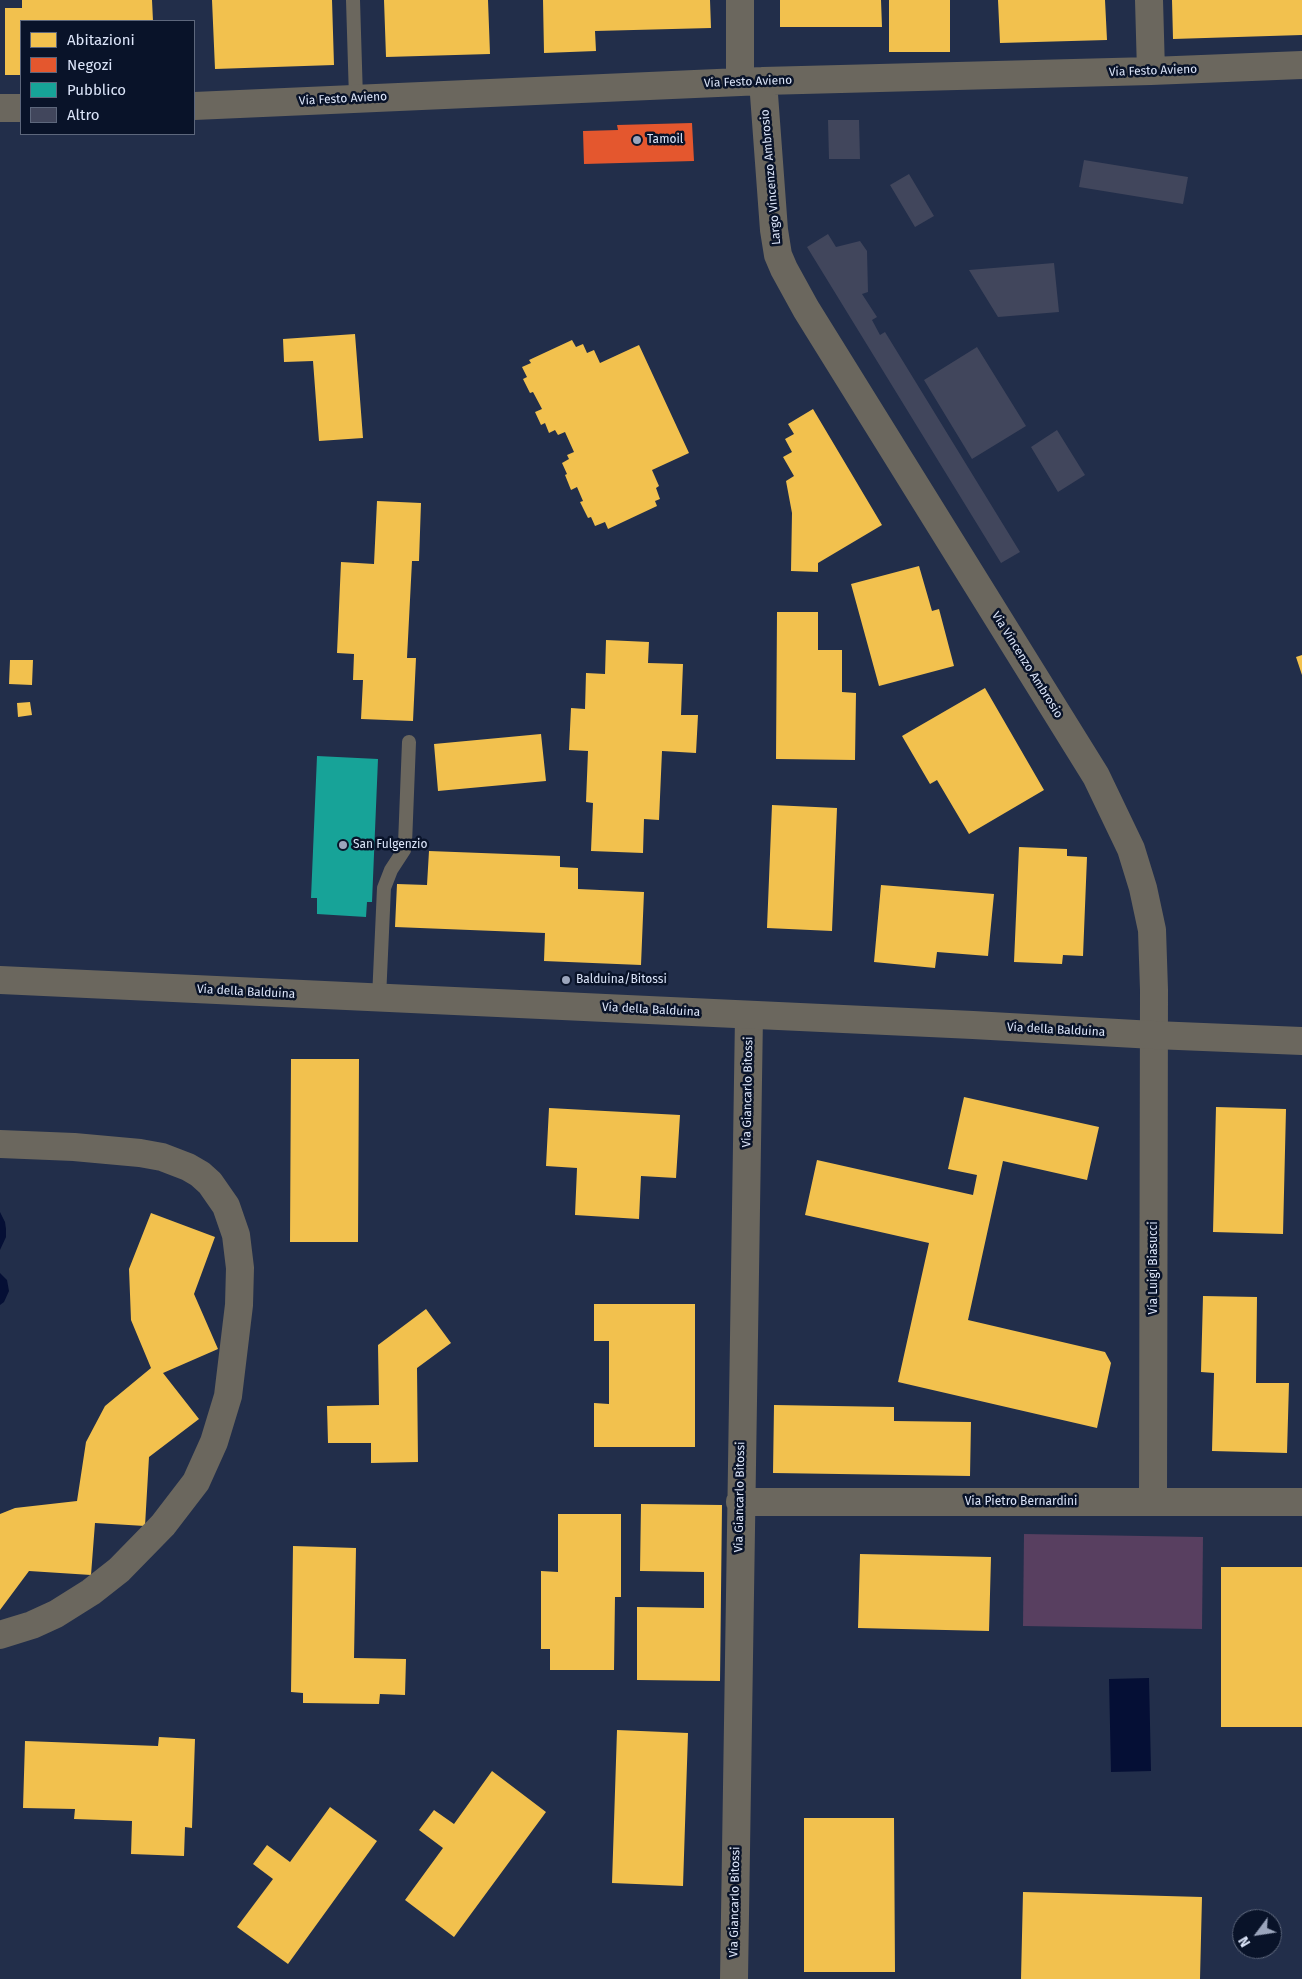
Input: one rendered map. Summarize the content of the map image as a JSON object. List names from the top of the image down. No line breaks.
{"streets":{"street":["Via Festo Avieno","Largo Vincenzo Ambrosio","Via Vincenzo Ambrosio","Via della Balduina","Via Giancarlo Bitossi","Via Luigi Biasucci","Via Pietro Bernardini"]},"crossings":[["Via Festo Avieno","Largo Vincenzo Ambrosio"],["Largo Vincenzo Ambrosio","Via Vincenzo Ambrosio"],["Via Vincenzo Ambrosio","Via della Balduina"],["Via Vincenzo Ambrosio","Via Luigi Biasucci"],["Via della Balduina","Via Giancarlo Bitossi"],["Via della Balduina","Via Luigi Biasucci"],["Via Giancarlo Bitossi","Via Pietro Bernardini"],["Via Luigi Biasucci","Via Pietro Bernardini"]],"places":["Tamoil","San Fulgenzio","Balduina/Bitossi"],"legend":["Abitazioni","Negozi","Pubblico","Altro"],"north":"bottom left"}
